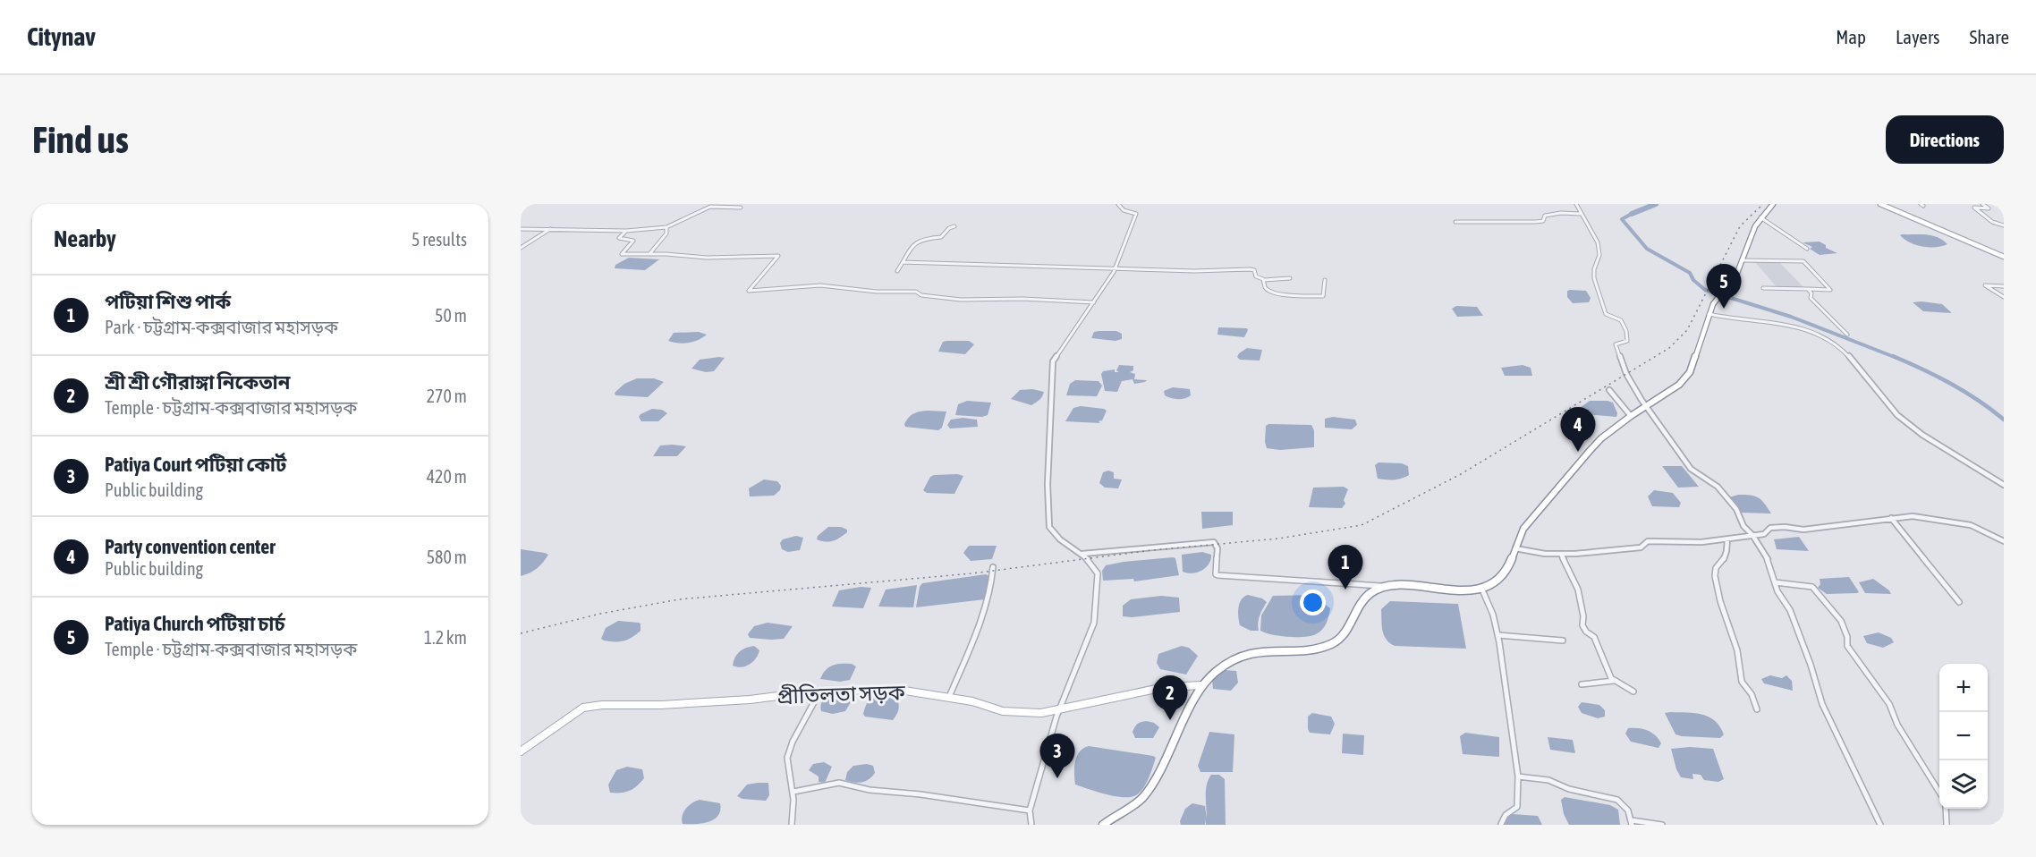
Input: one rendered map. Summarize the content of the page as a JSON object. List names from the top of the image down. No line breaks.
{"streets":{"main road":["প্রীতিলতা সড়ক"]},"page":{"header":"Citynav","nav":["Map","Layers","Share"],"buttons":"Directions","title":"Find us","heading":["Nearby","5 results"],"pins":["5","4","1","2","3"],"list":[{"mark":"1","name":"পটিয়া শিশু পার্ক","note":"Park · চট্টগ্রাম-কক্সবাজার মহাসড়ক","value":"50 m"},{"mark":"2","name":"শ্রী শ্রী গৌরাঙ্গা নিকেতান","note":"Temple · চট্টগ্রাম-কক্সবাজার মহাসড়ক","value":"270 m"},{"mark":"3","name":"Patiya Court পটিয়া কোর্ট","note":"Public building","value":"420 m"},{"mark":"4","name":"Party convention center","note":"Public building","value":"580 m"},{"mark":"5","name":"Patiya Church পটিয়া চার্চ","note":"Temple · চট্টগ্রাম-কক্সবাজার মহাসড়ক","value":"1.2 km"}],"map_buttons":["+","−"]}}
